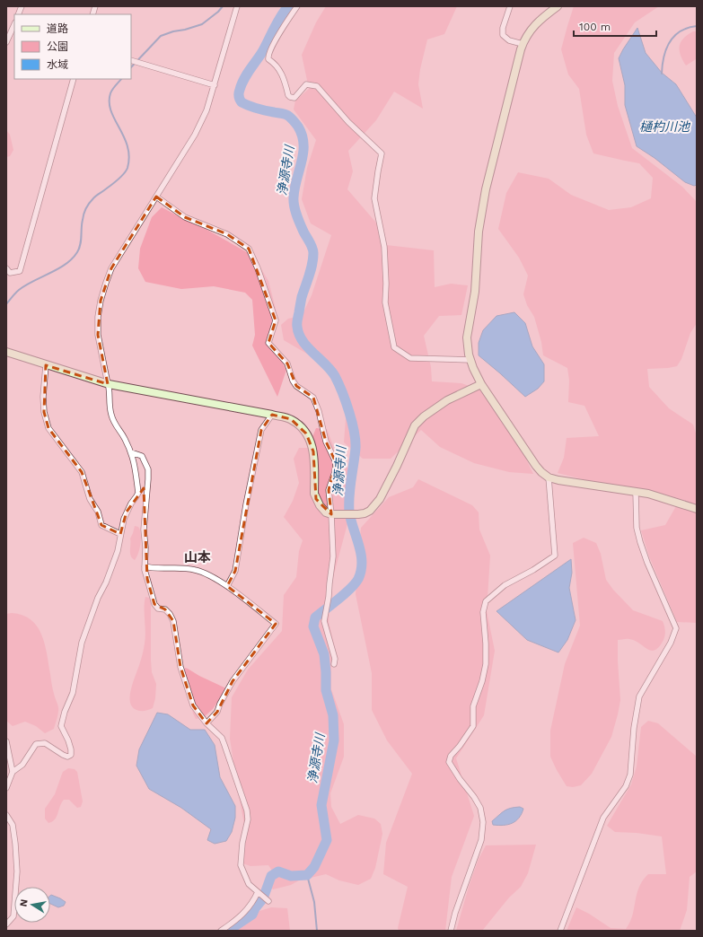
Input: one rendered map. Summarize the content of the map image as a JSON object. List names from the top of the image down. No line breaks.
{"districts":["山本"],"water":["樋杓川池","浄源寺川"],"legend":["道路","公園","水域"],"scale_bar":"100 m","north":"left"}
